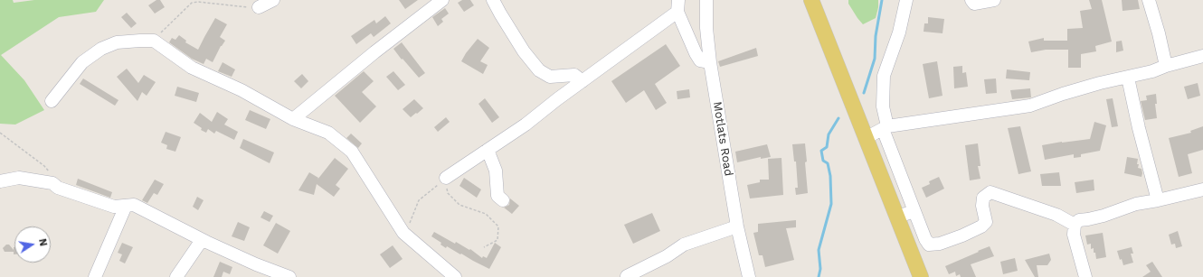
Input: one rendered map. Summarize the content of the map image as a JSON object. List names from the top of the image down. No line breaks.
{"streets":{"street":["Motlats Road"]},"north":"right"}
